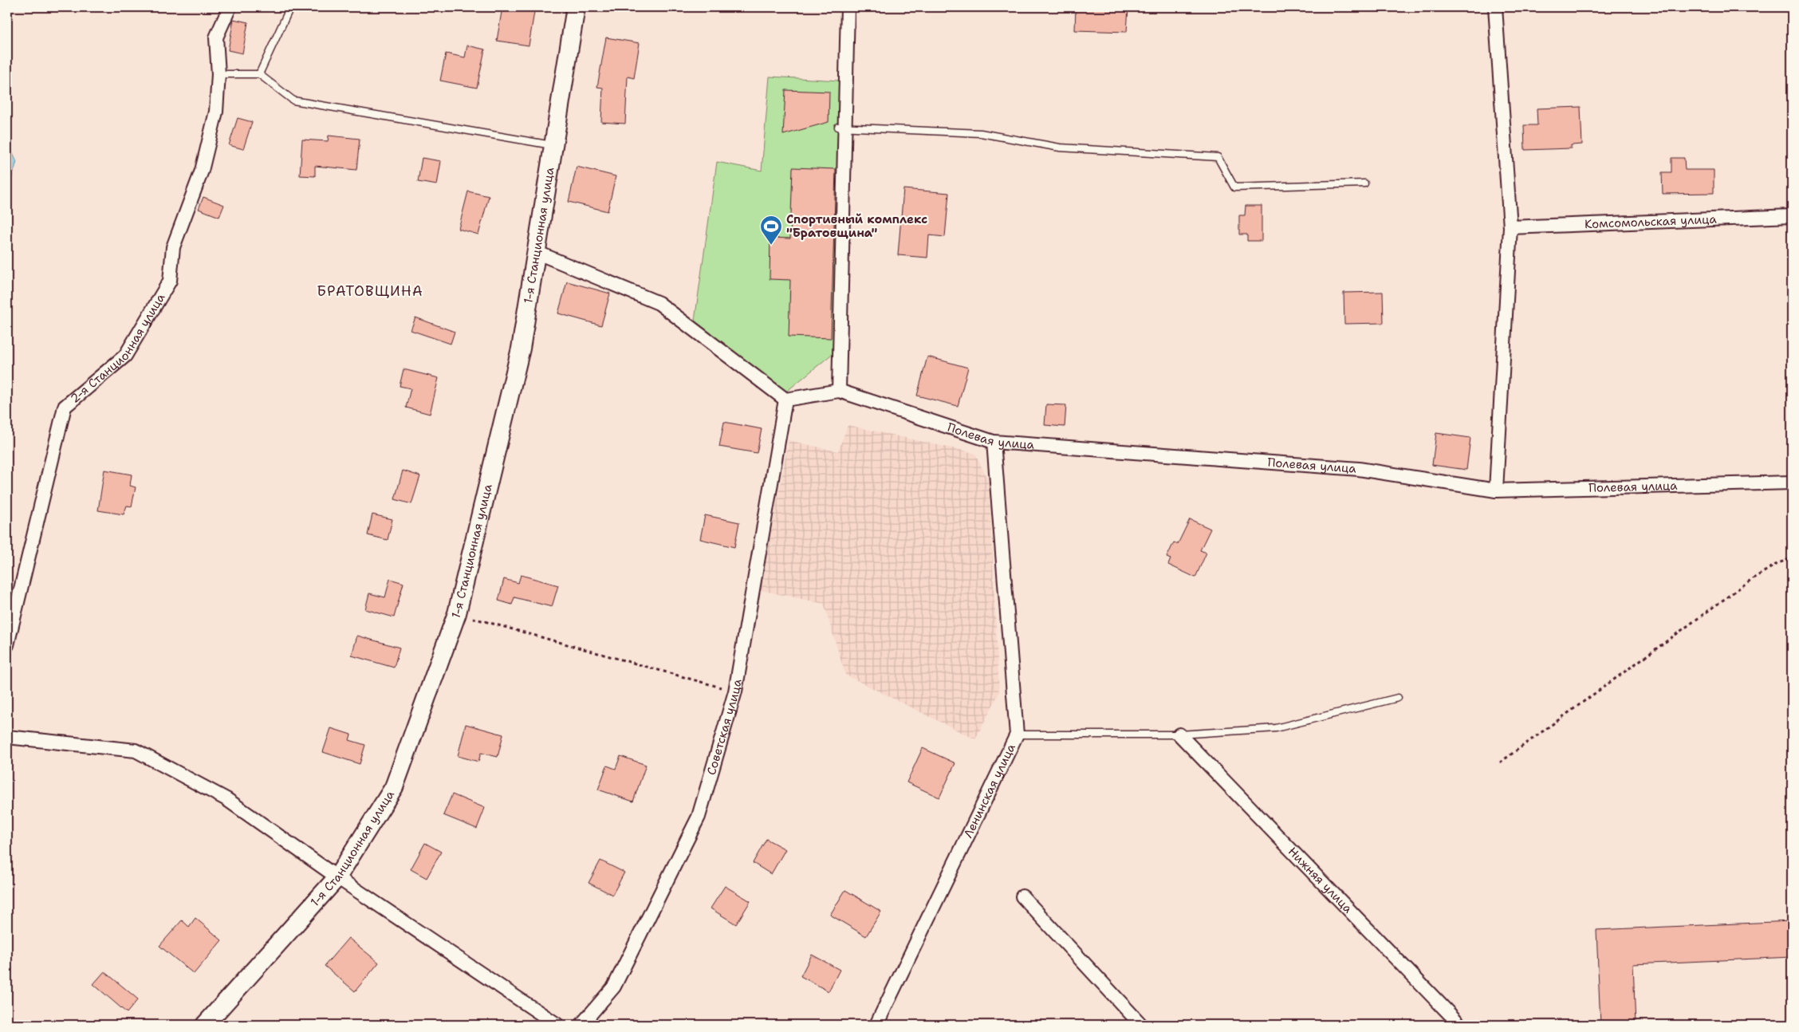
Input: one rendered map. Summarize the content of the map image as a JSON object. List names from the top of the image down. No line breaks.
{"streets":{"main road":["1-я Станционная улица"],"street":["Комсомольская улица","2-я Станционная улица","Полевая улица","Советская улица","Ленинская улица","Нижняя улица"]},"crossings":[["Полевая улица","Ленинская улица"]],"districts":["БРАТОВЩИНА"],"places":{"sports":["Спортивный комплекс \"Братовщина\""]}}
